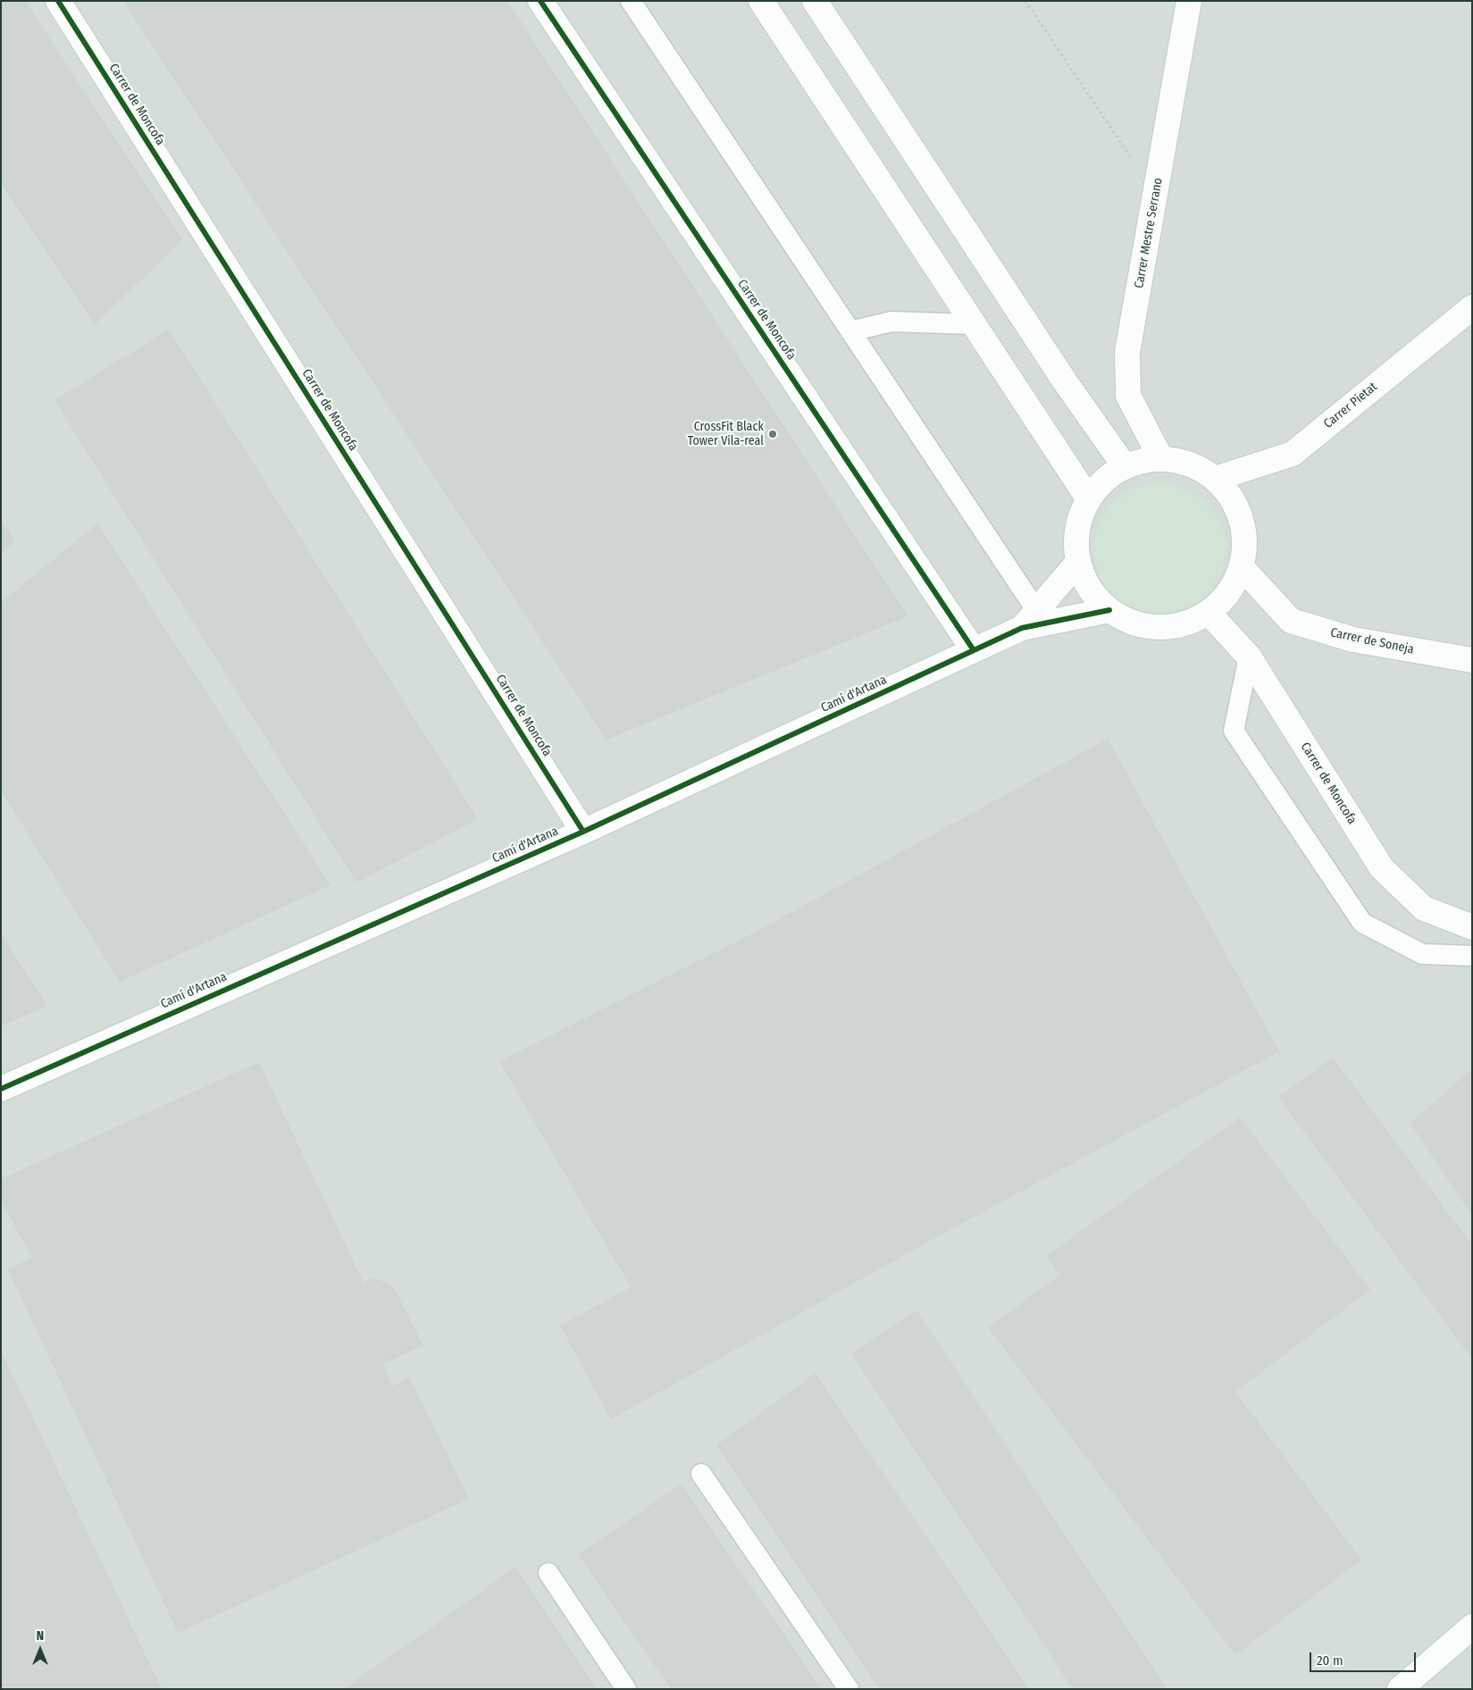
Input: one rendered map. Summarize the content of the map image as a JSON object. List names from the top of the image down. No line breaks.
{"streets":{"street":["Carrer de Moncofa","Carrer Mestre Serrano","Carrer Pietat","Carrer de Soneja","Camí d'Artana"]},"crossings":[["Carrer de Moncofa","Camí d'Artana"]],"places":["CrossFit Black Tower Vila-real"],"scale_bar":"20 m","north":"top"}
